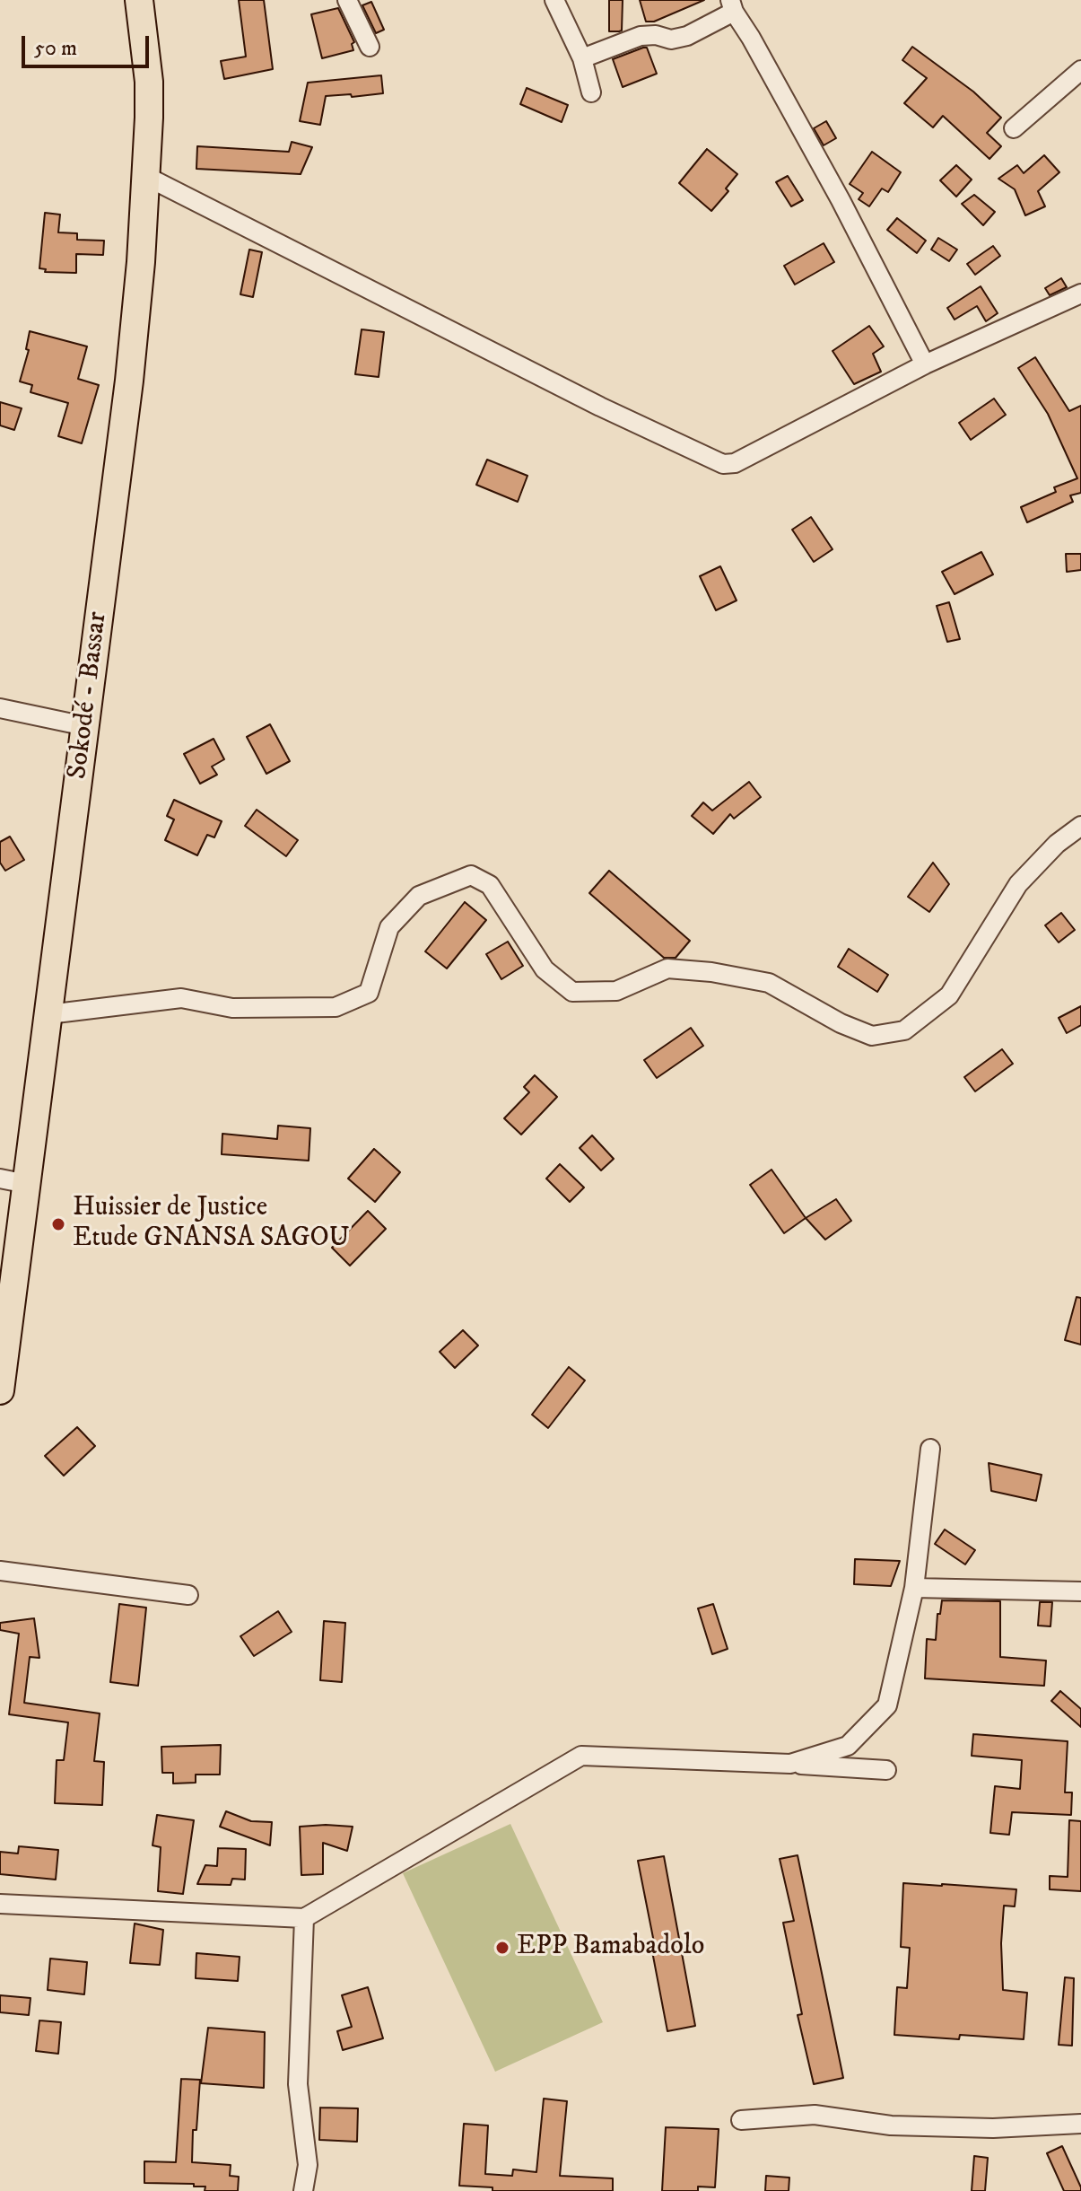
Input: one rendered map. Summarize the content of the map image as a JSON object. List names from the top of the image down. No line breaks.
{"streets":{"main road":["Sokodé - Bassar"]},"places":["Huissier de Justice Etude GNANSA SAGOU","EPP Bamabadolo"],"scale_bar":"50 m"}
